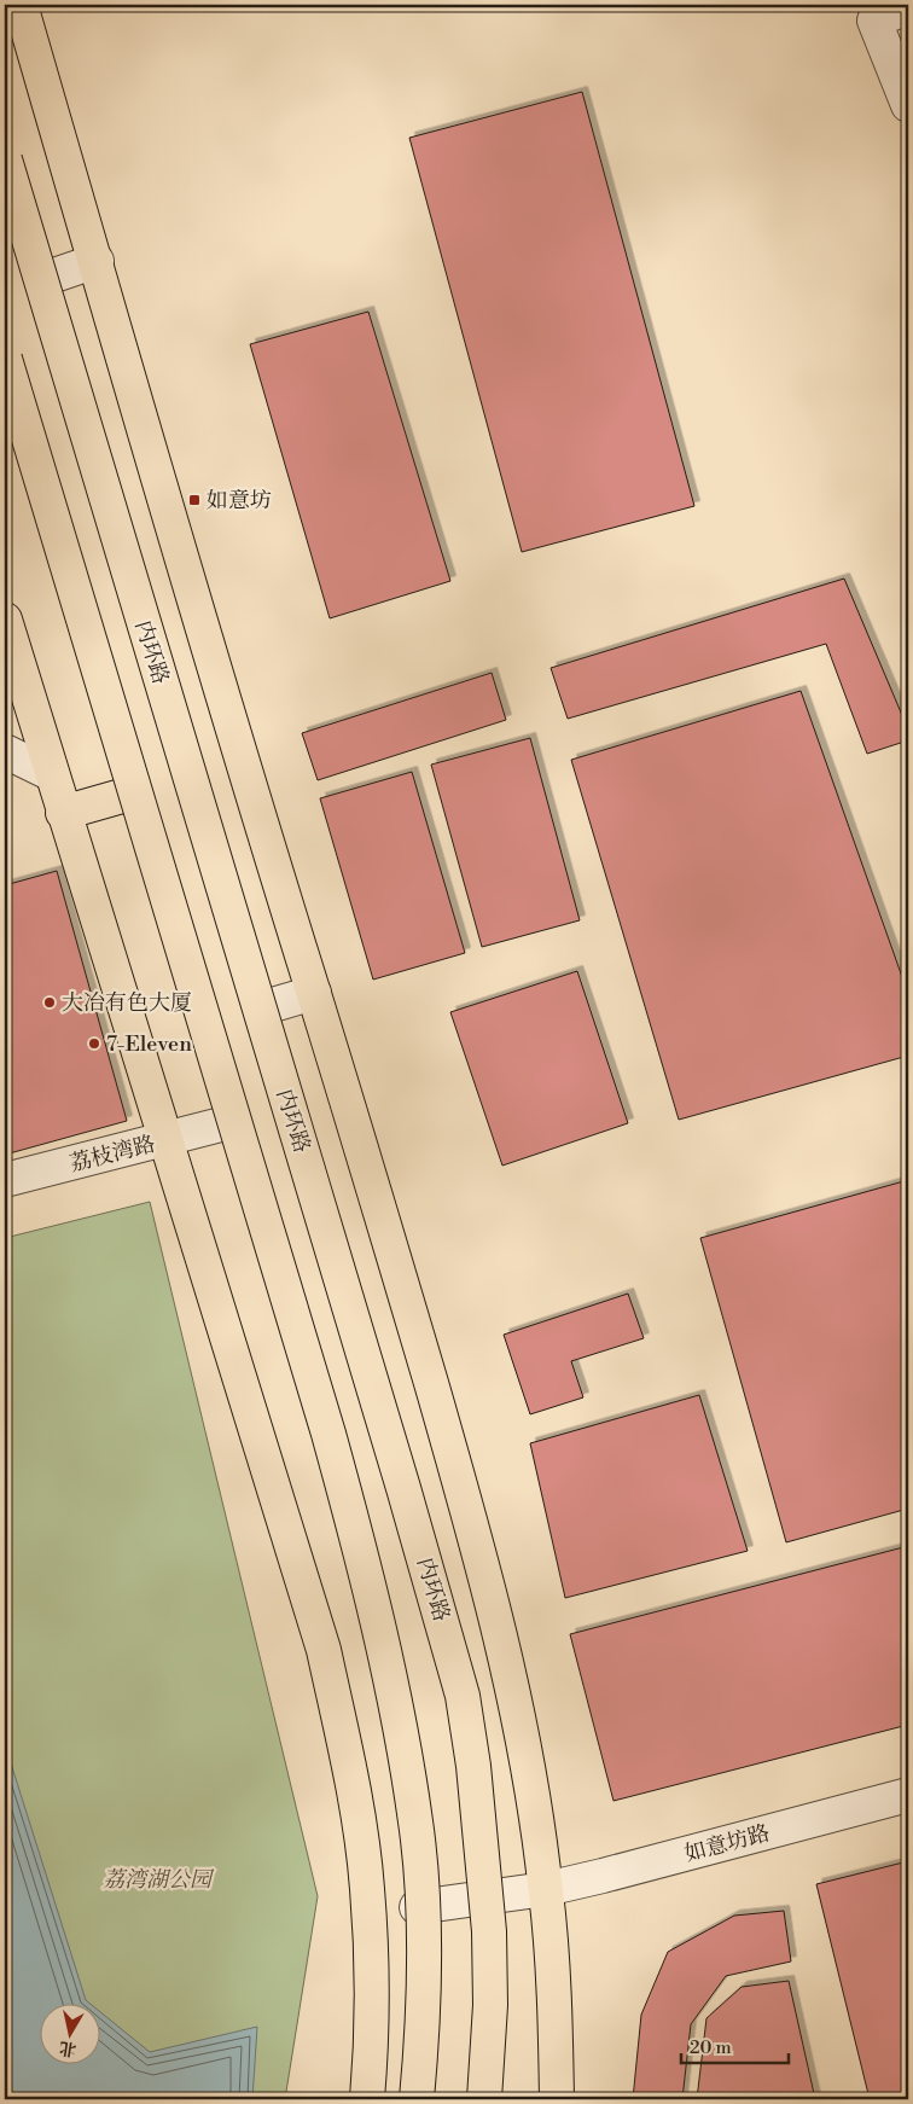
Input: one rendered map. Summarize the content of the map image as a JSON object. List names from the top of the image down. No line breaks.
{"streets":{"main road":["内环路"],"street":["荔枝湾路","如意坊路"]},"parks":["荔湾湖公园"],"places":{"transit":["如意坊"],"other":["大冶有色大厦","7-Eleven"]},"scale_bar":"20 m","north":"bottom"}
